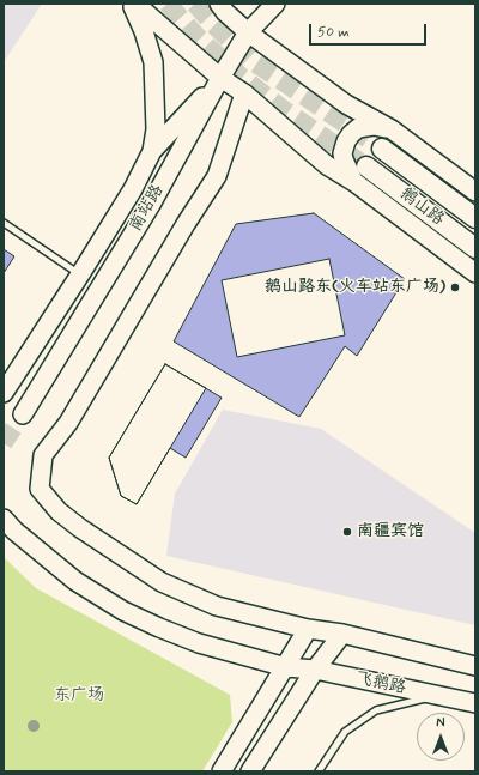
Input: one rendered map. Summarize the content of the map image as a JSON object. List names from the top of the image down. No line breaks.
{"streets":{"main road":["鹅山路"],"street":["南站路","飞鹅路"]},"parks":["东广场"],"places":["鹅山路东(火车站东广场)","南疆宾馆"],"scale_bar":"50 m","north":"top"}
